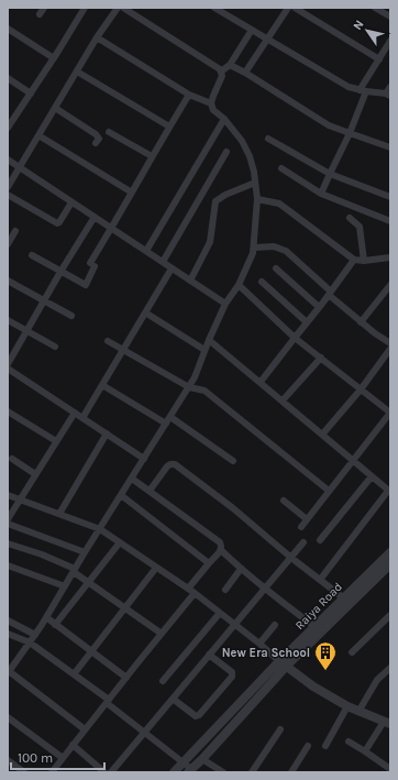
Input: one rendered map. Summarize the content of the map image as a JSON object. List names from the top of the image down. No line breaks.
{"streets":{"street":["Raiya Road"]},"places":{"building":["New Era School"]},"scale_bar":"100 m","north":"top left"}
